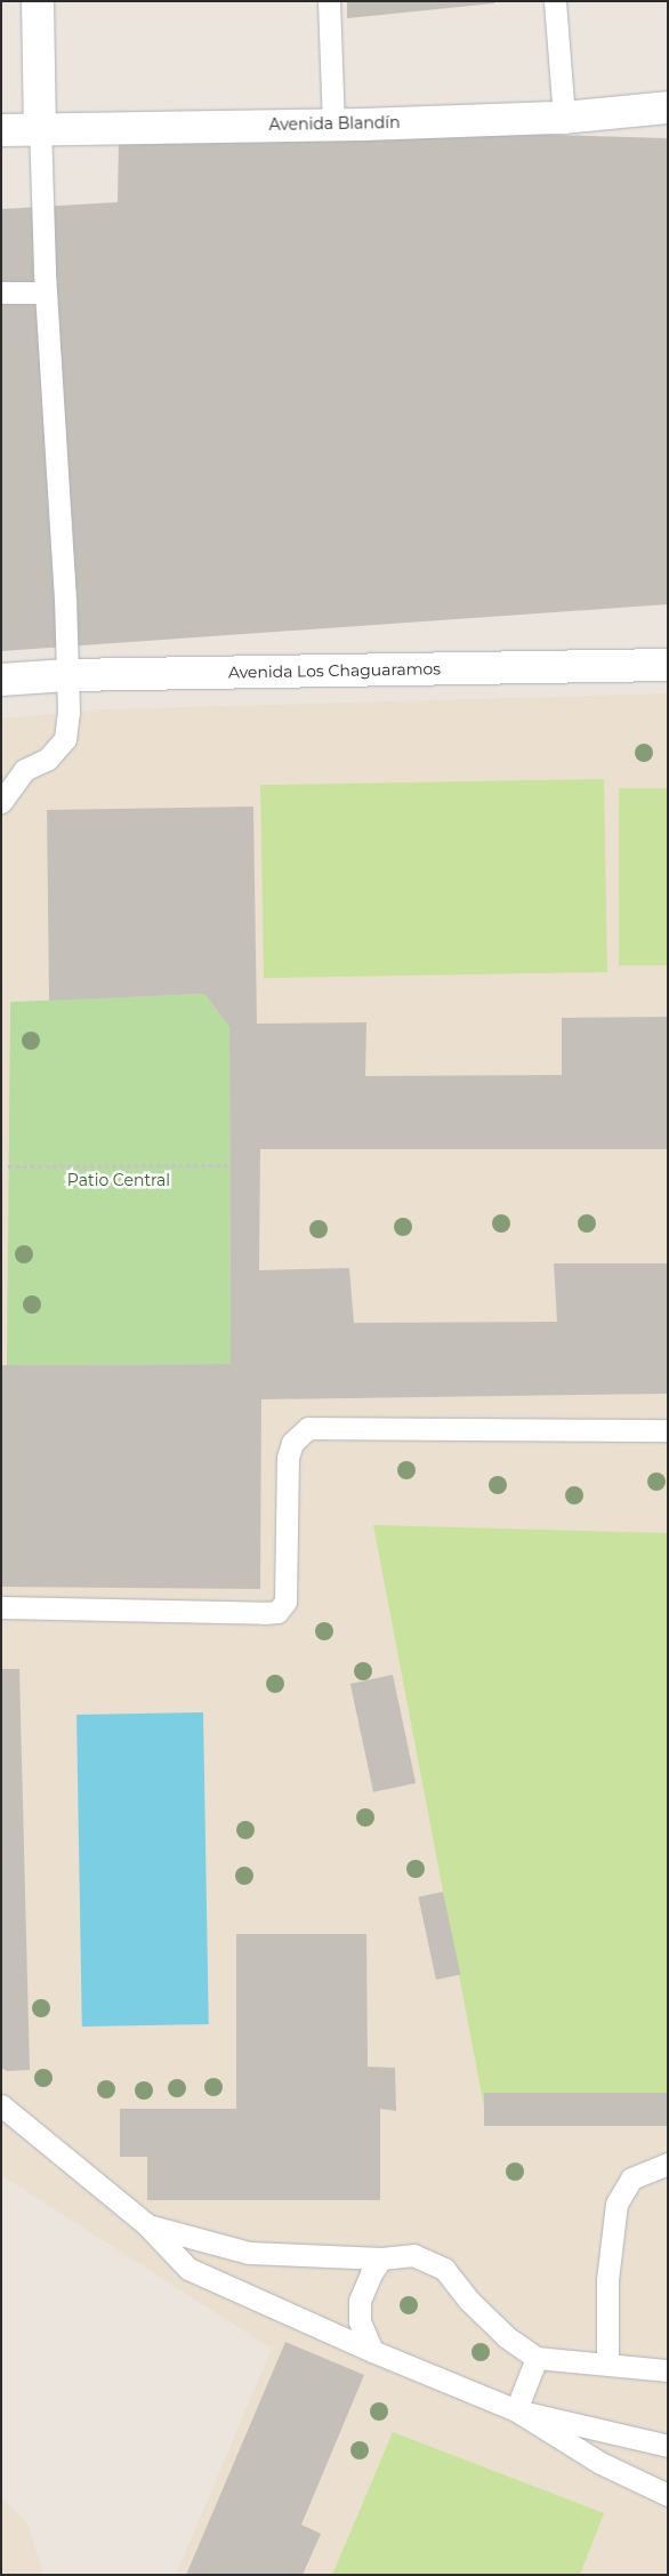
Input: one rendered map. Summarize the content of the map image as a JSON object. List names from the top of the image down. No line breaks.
{"streets":{"street":["Avenida Blandín","Avenida Los Chaguaramos"]},"parks":["Patio Central"]}
